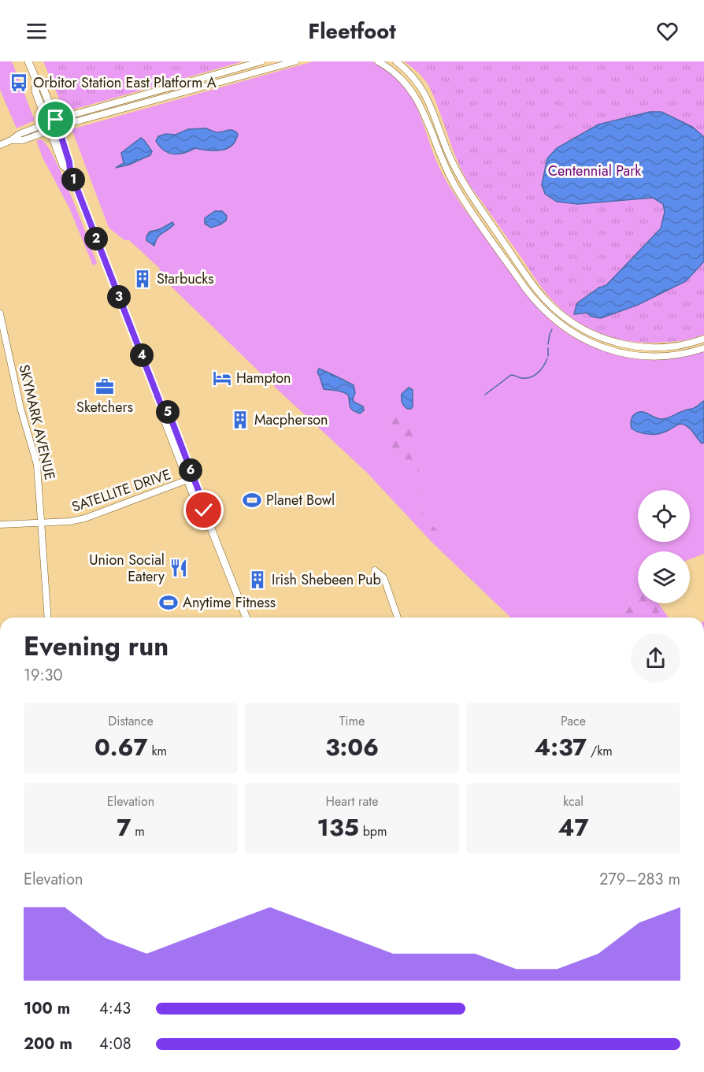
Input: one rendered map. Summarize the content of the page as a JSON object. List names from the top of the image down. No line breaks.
{"streets":{"street":["SKYMARK AVENUE","SATELLITE DRIVE"]},"crossings":[["SKYMARK AVENUE","SATELLITE DRIVE"]],"parks":["Centennial Park"],"places":{"bus stop":["Orbitor Station East Platform A"],"building":["Starbucks","Macpherson","Irish Shebeen Pub"],"hotel":["Hampton"],"office":["Sketchers"],"sports":["Planet Bowl","Anytime Fitness"],"restaurant":["Union Social Eatery"]},"page":{"header":"Fleetfoot","pins":["1","2","3","4","5","6"],"heading":["Evening run","19:30"],"stats":[["Distance","0.67 km"],["Time","3:06"],["Pace","4:37 /km"],["Elevation","7 m"],["Heart rate","135 bpm"],["kcal","47"]],"chart":["Elevation","279–283 m"],"list":[{"name":"100 m","note":"4:43"},{"name":"200 m","note":"4:08"}]}}
